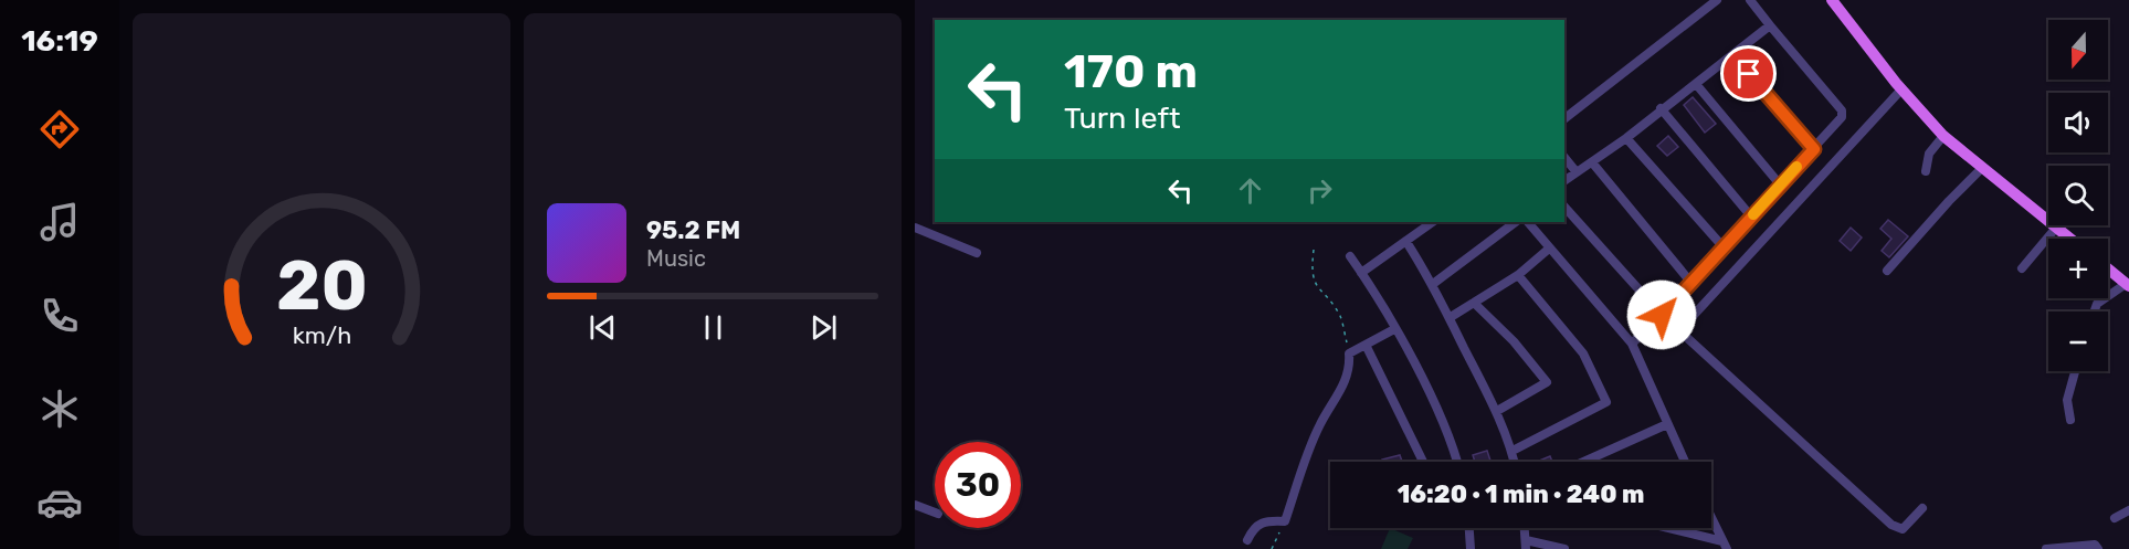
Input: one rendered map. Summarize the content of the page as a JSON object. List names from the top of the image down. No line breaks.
{"north":"bottom","page":{"tabs":"16:19","map_buttons":["+","−"],"turn":["170 m","Turn left"],"song":["95.2 FM","Music"],"limit":"30","trip":"16:20 · 1 min · 240 m","gauge":["20","km/h"]}}
